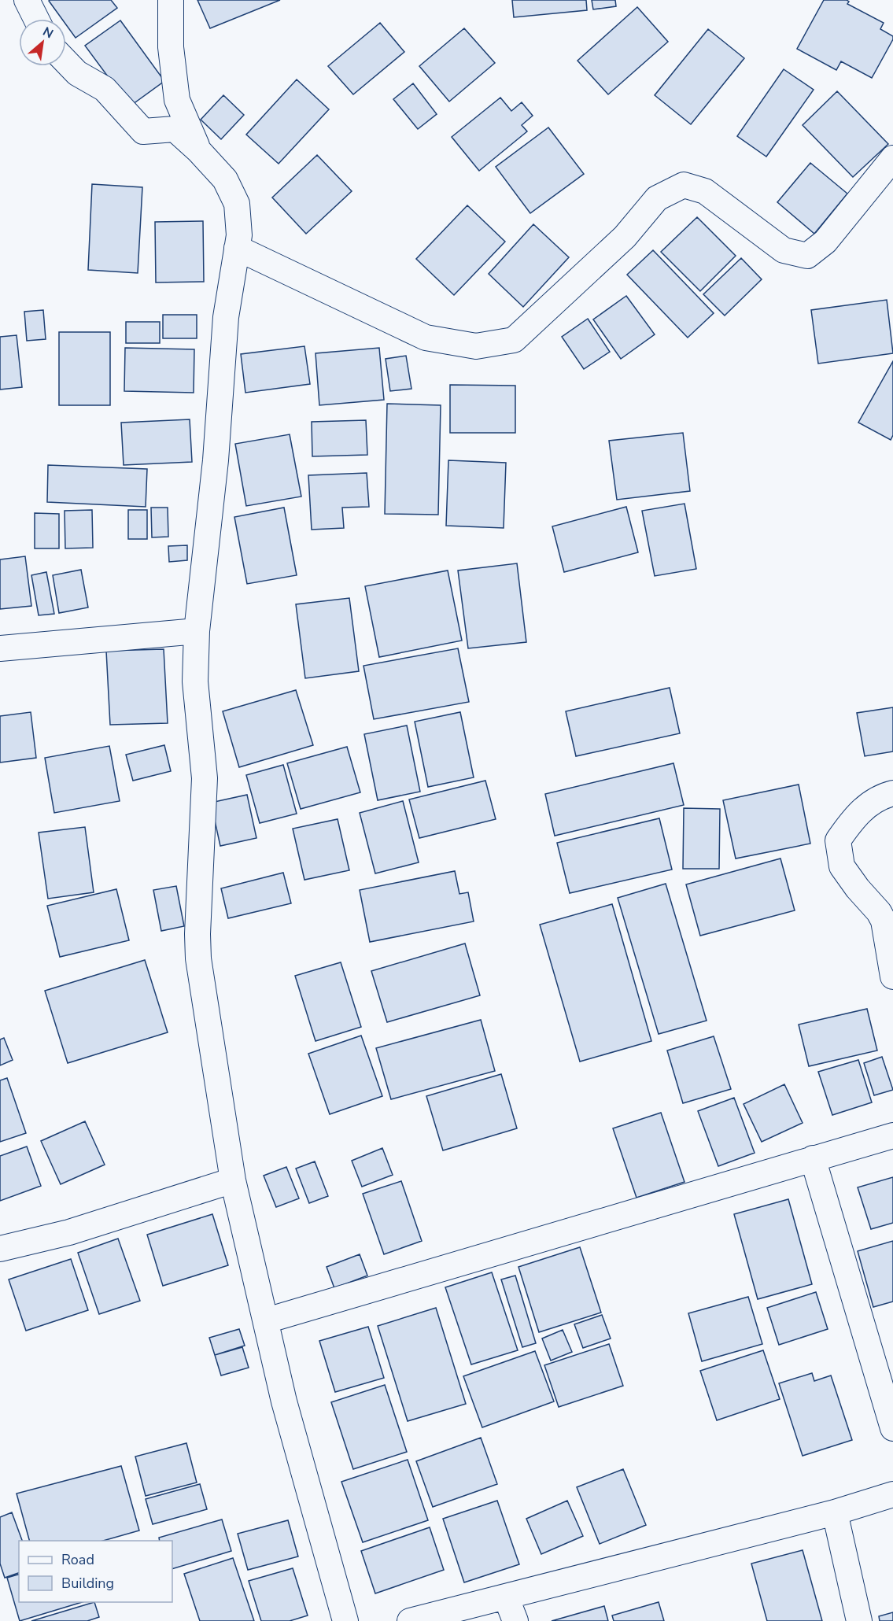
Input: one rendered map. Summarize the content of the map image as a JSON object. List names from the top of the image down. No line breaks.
{"legend":["Road","Building"],"north":"top right"}
